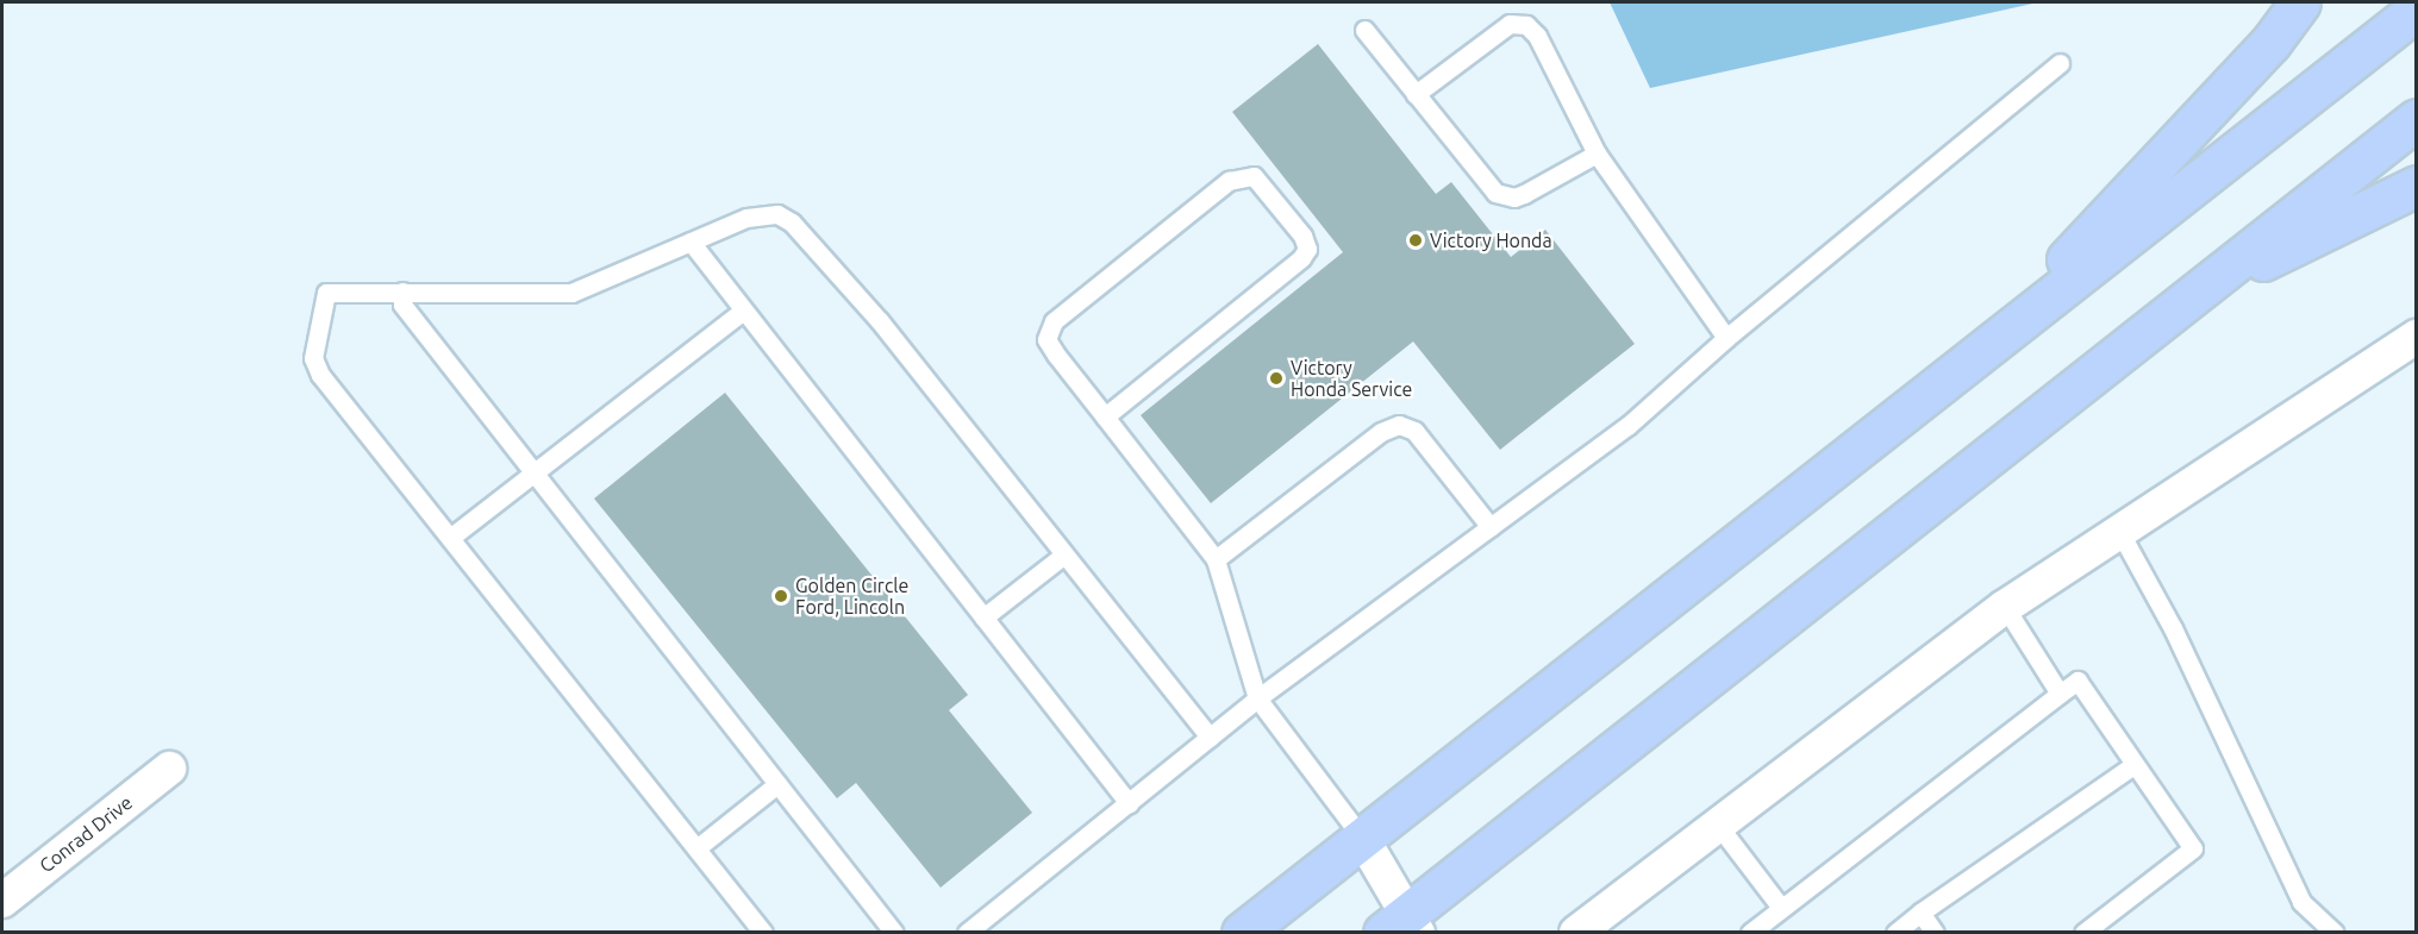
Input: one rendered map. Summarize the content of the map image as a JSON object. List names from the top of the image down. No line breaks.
{"streets":{"street":["Conrad Drive"]},"places":["Victory Honda","Victory Honda Service","Golden Circle Ford, Lincoln"]}
